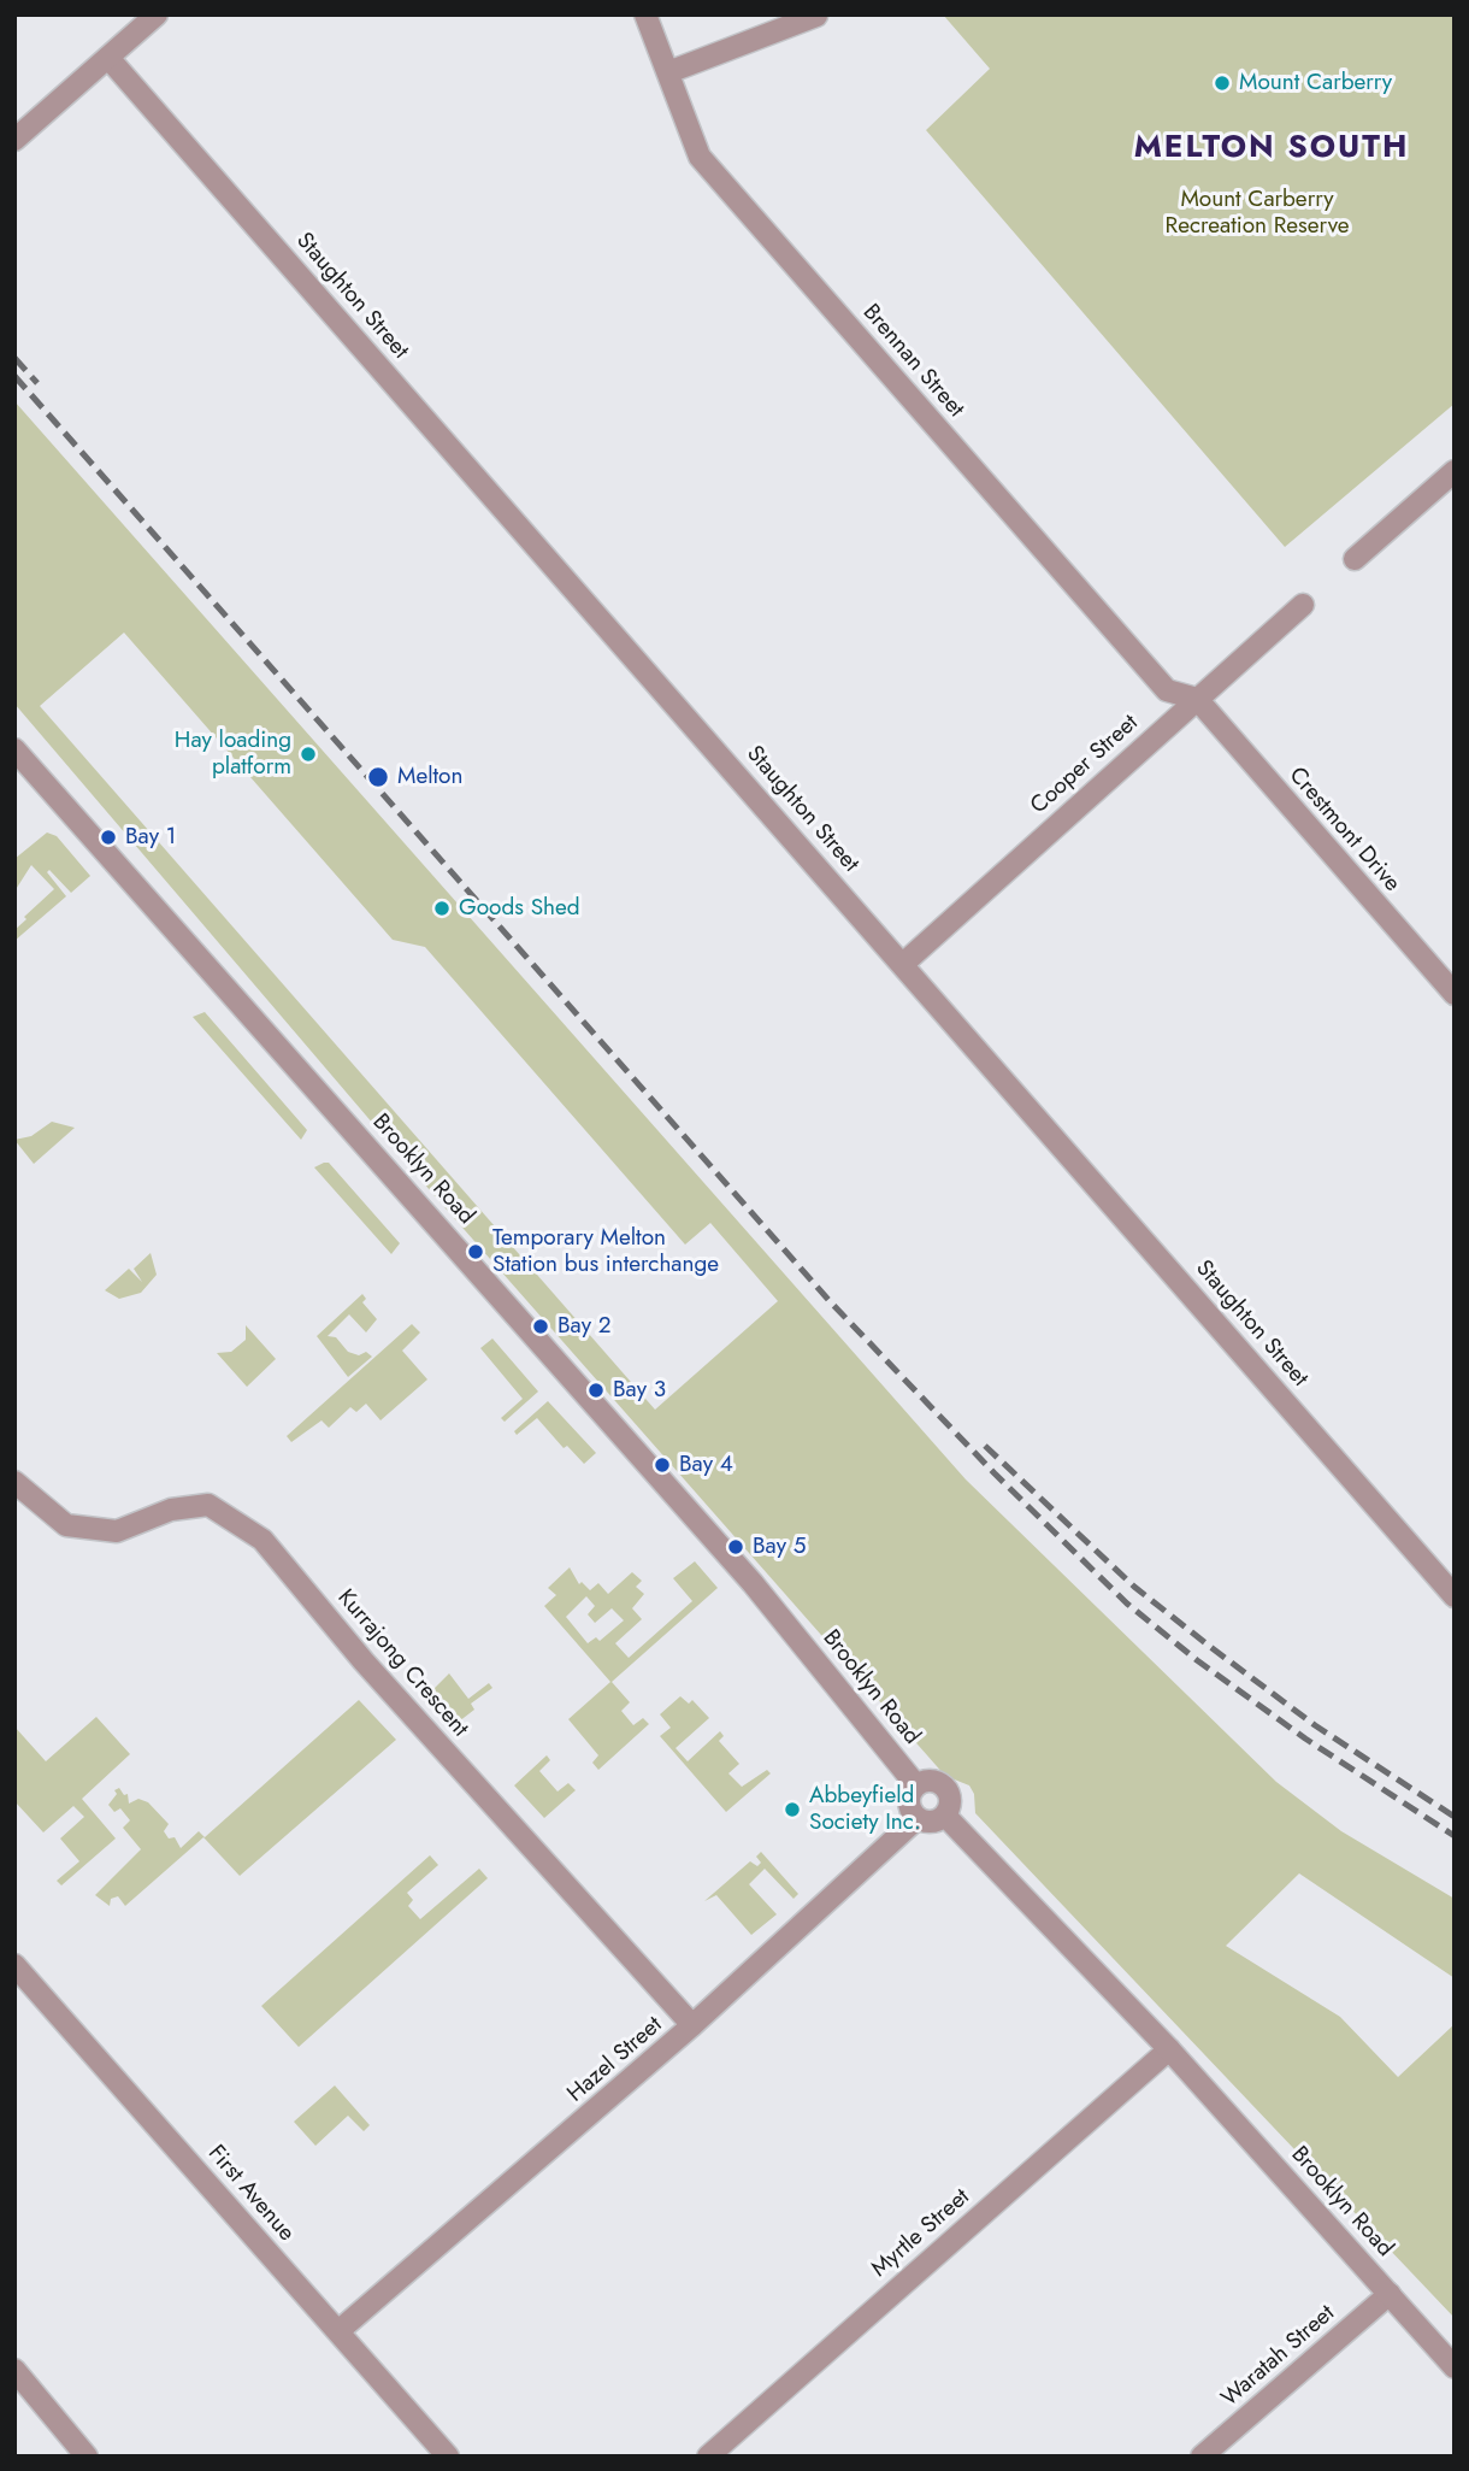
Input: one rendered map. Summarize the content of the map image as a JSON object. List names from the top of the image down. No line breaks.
{"streets":{"street":["Staughton Street","Brennan Street","Cooper Street","Crestmont Drive","Brooklyn Road","Kurrajong Crescent","Hazel Street","First Avenue","Myrtle Street","Waratah Street"]},"crossings":[["Staughton Street","Cooper Street"],["Brennan Street","Cooper Street"],["Brennan Street","Crestmont Drive"],["Cooper Street","Crestmont Drive"],["Brooklyn Road","Hazel Street"],["Brooklyn Road","Myrtle Street"],["Brooklyn Road","Waratah Street"],["Kurrajong Crescent","Hazel Street"],["Hazel Street","First Avenue"]],"districts":["MELTON SOUTH"],"parks":["Mount Carberry Recreation Reserve"],"places":["Mount Carberry","Hay loading platform","Melton","Bay 1","Goods Shed","Temporary Melton Station bus interchange","Bay 2","Bay 3","Bay 4","Bay 5","Abbeyfield Society Inc."]}
